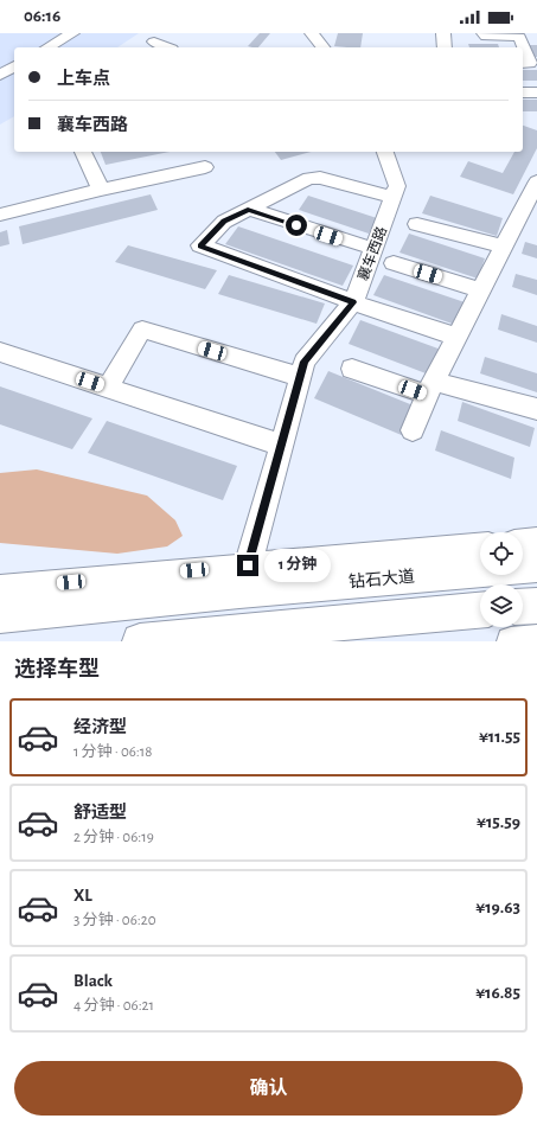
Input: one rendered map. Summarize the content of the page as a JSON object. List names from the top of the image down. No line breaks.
{"streets":{"highway":["钻石大道"],"street":["襄车西路"]},"crossings":[["襄车西路","钻石大道"]],"page":{"status":"06:16","banner":["上车点","襄车西路"],"bubble":"1 分钟","heading":"选择车型","list":[{"name":"经济型","note":"1 分钟 · 06:18","value":"¥11.55"},{"name":"舒适型","note":"2 分钟 · 06:19","value":"¥15.59"},{"name":"XL","note":"3 分钟 · 06:20","value":"¥19.63"},{"name":"Black","note":"4 分钟 · 06:21","value":"¥16.85"}],"buttons":"确认"}}
